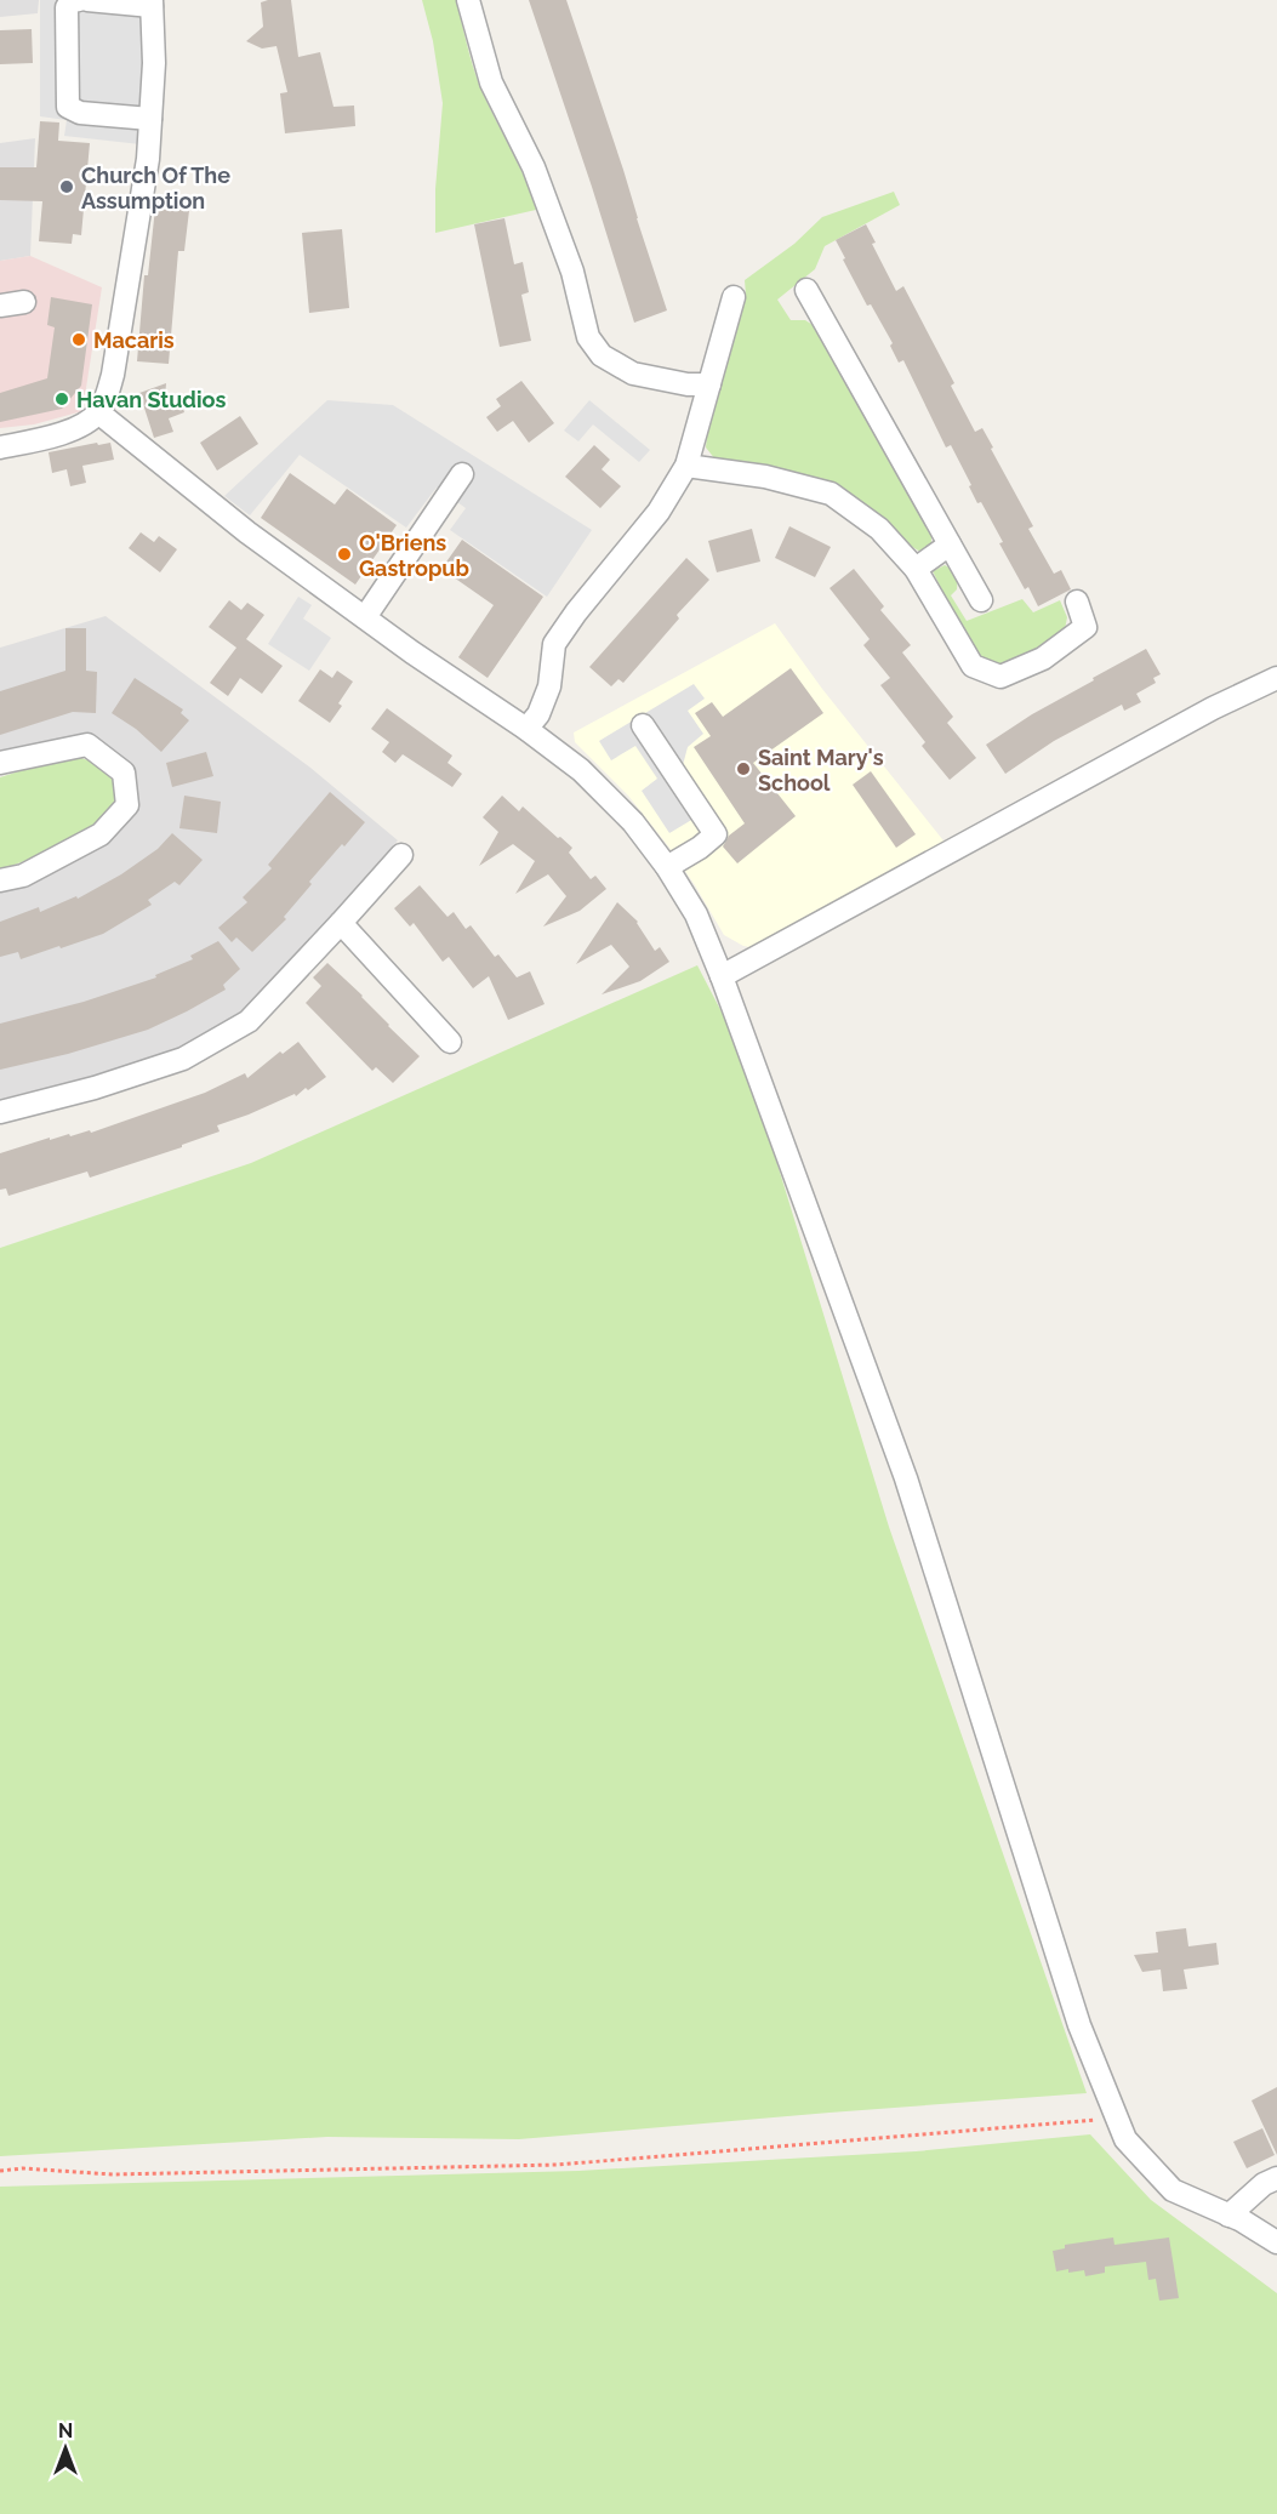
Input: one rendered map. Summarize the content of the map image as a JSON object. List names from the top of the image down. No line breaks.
{"places":["Church Of The Assumption","Macaris","Havan Studios","O'Briens Gastropub","Saint Mary's School"],"north":"top"}
